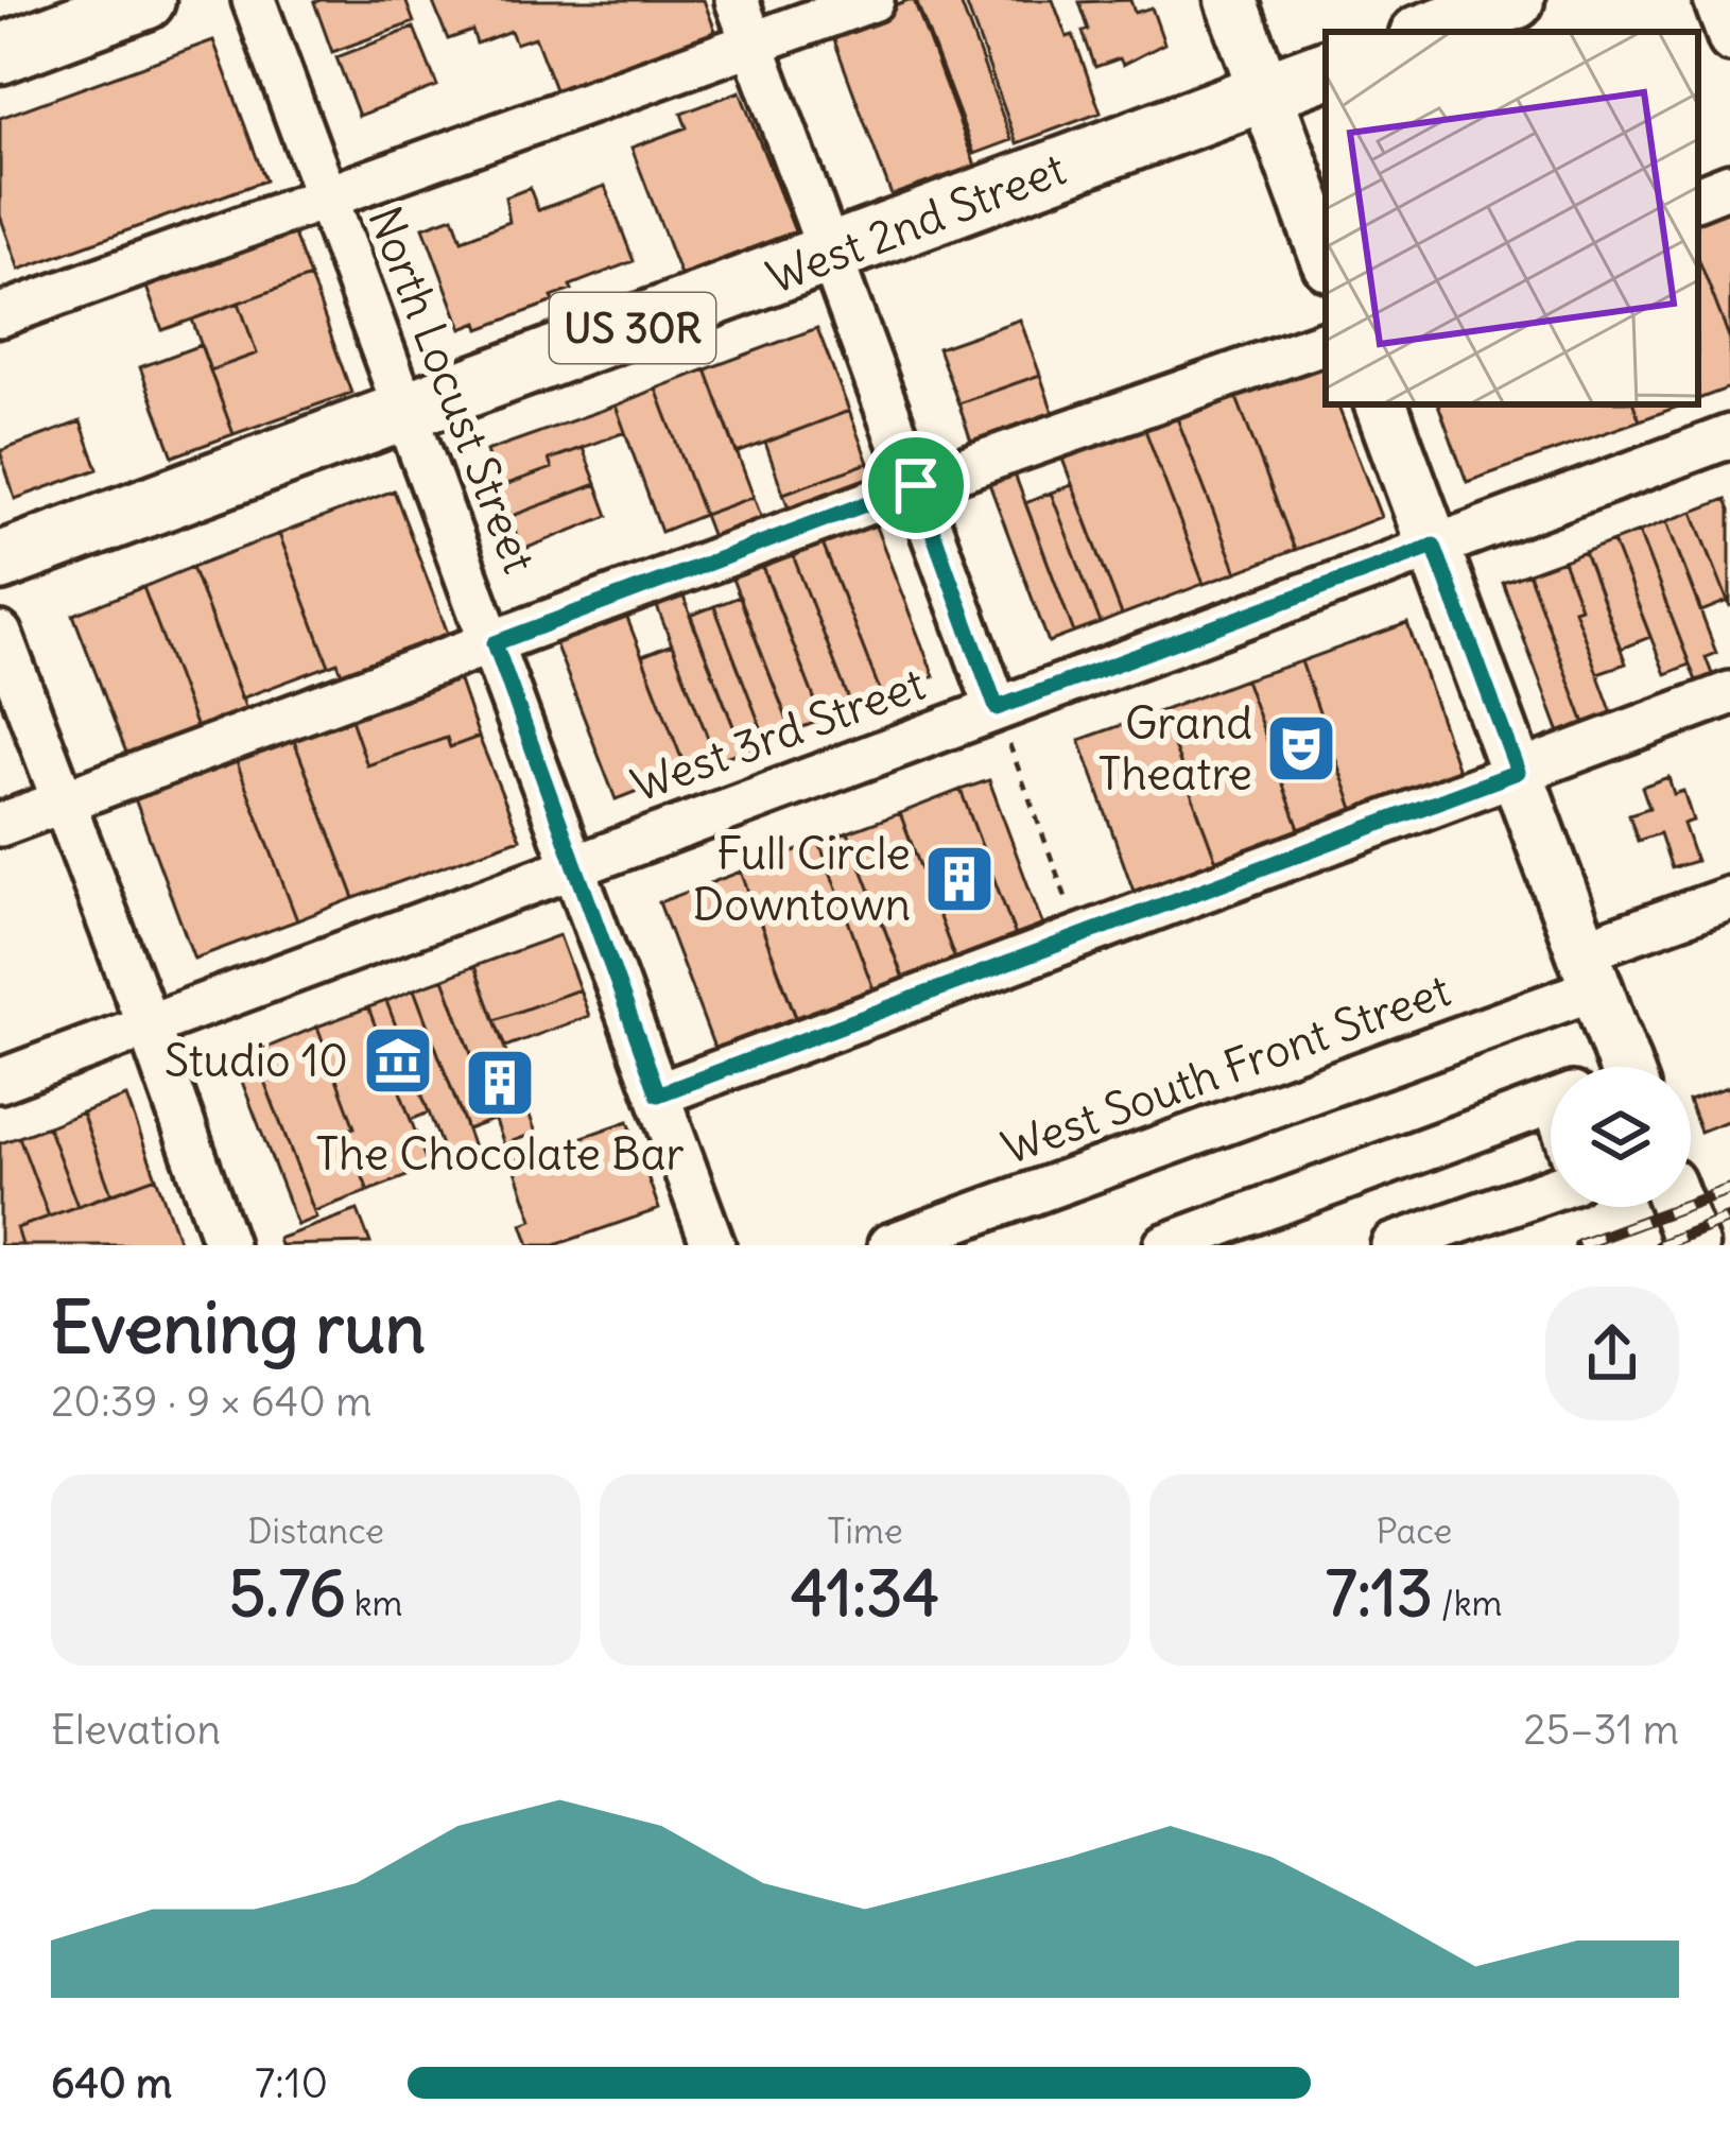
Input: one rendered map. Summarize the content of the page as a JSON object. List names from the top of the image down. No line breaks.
{"streets":{"highway":["West 2nd Street","US 30R"],"street":["North Locust Street","West 3rd Street","West South Front Street"]},"crossings":[["West 2nd Street","North Locust Street"],["North Locust Street","West 3rd Street"]],"places":{"theatre":["Grand Theatre"],"building":["Full Circle Downtown","The Chocolate Bar"],"museum":["Studio 10"]},"page":{"heading":["Evening run","20:39 · 9 × 640 m"],"stats":[["Distance","5.76 km"],["Time","41:34"],["Pace","7:13 /km"]],"chart":["Elevation","25–31 m"],"list":[{"name":"640 m","note":"7:10"}]}}
